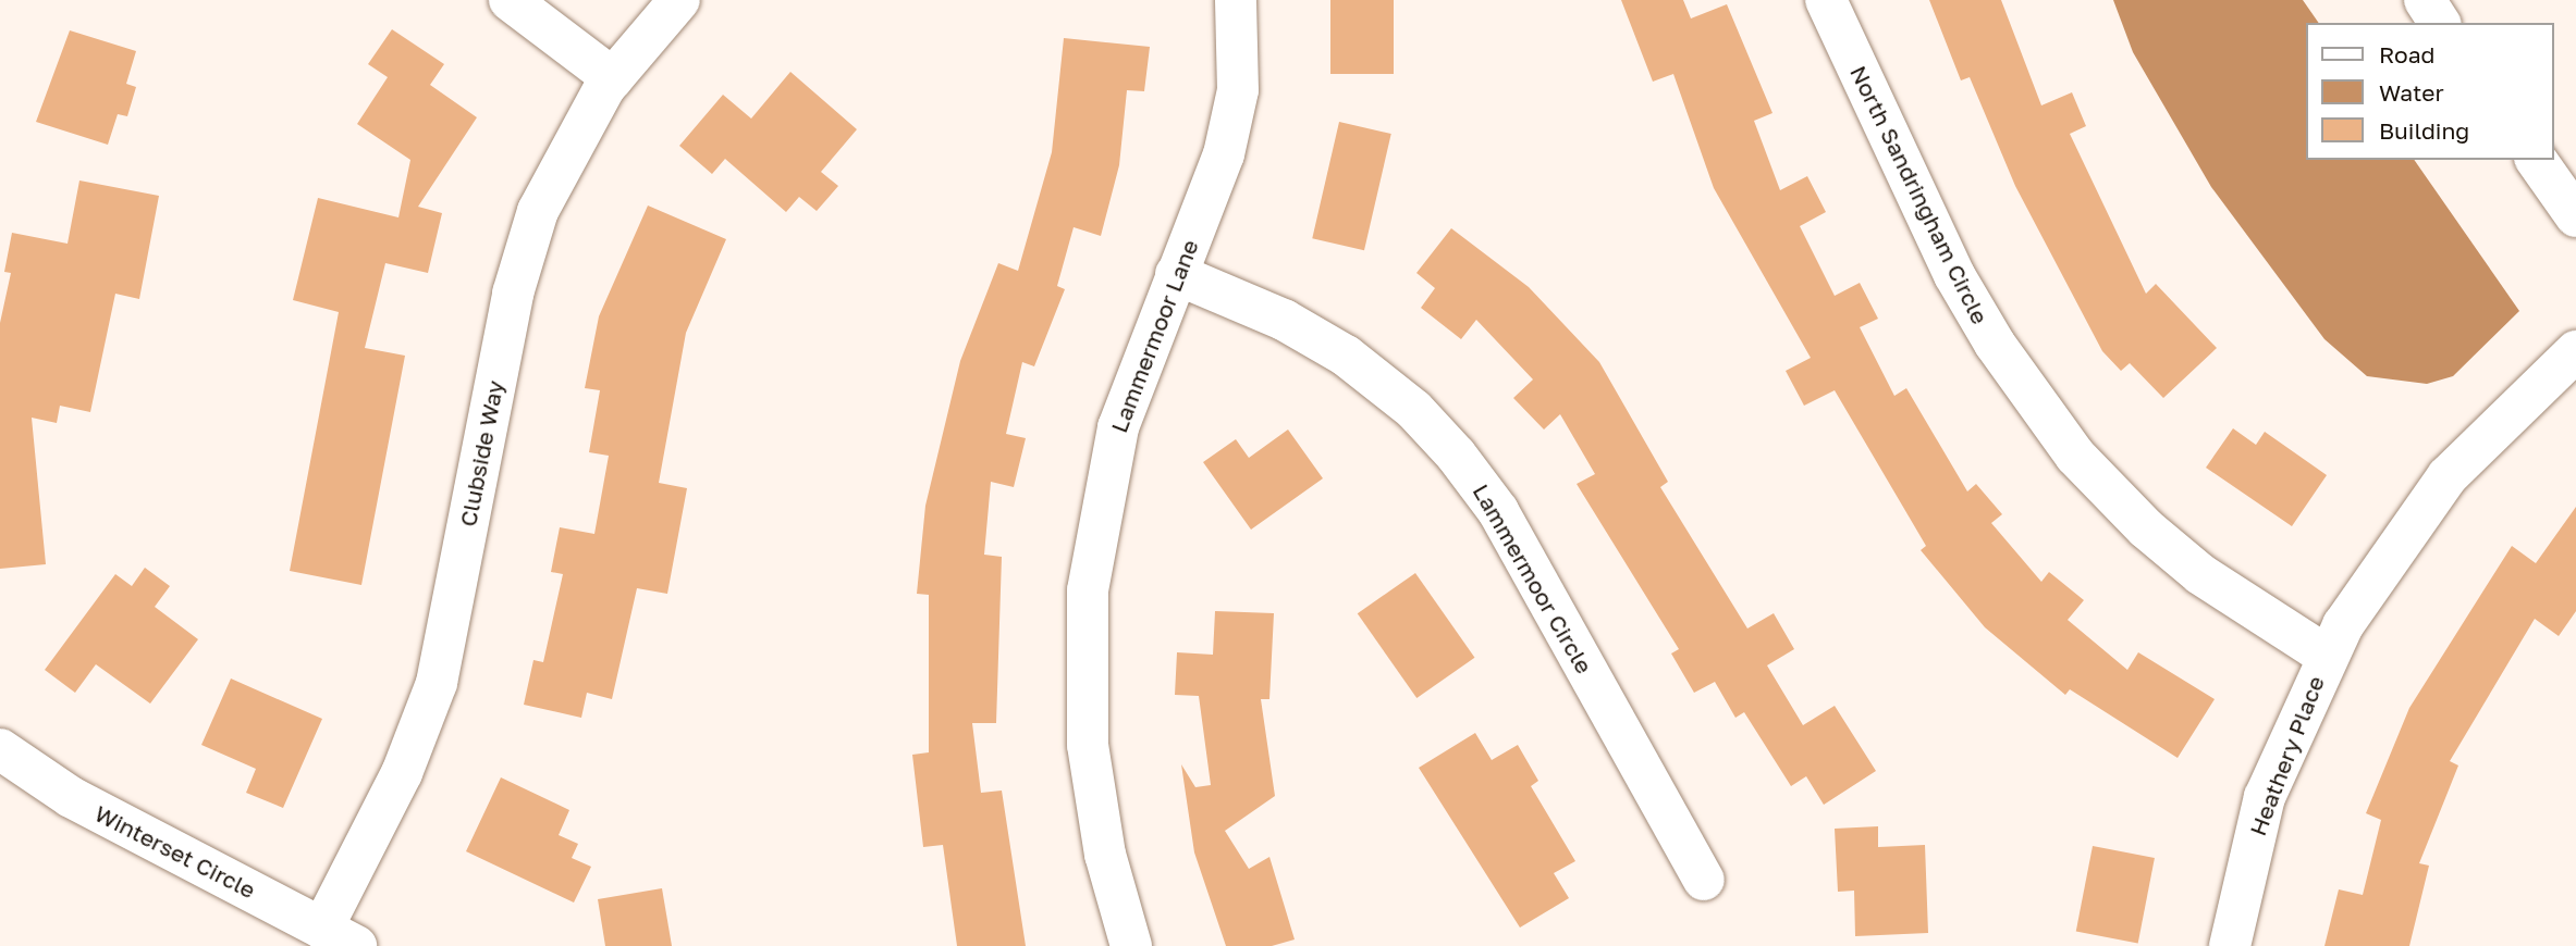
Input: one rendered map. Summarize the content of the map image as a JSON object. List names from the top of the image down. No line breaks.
{"streets":{"street":["North Sandringham Circle","Lammermoor Lane","Clubside Way","Lammermoor Circle","Heathery Place","Winterset Circle"]},"crossings":[["North Sandringham Circle","Heathery Place"],["Lammermoor Lane","Lammermoor Circle"],["Clubside Way","Winterset Circle"]],"legend":["Road","Water","Building"]}
